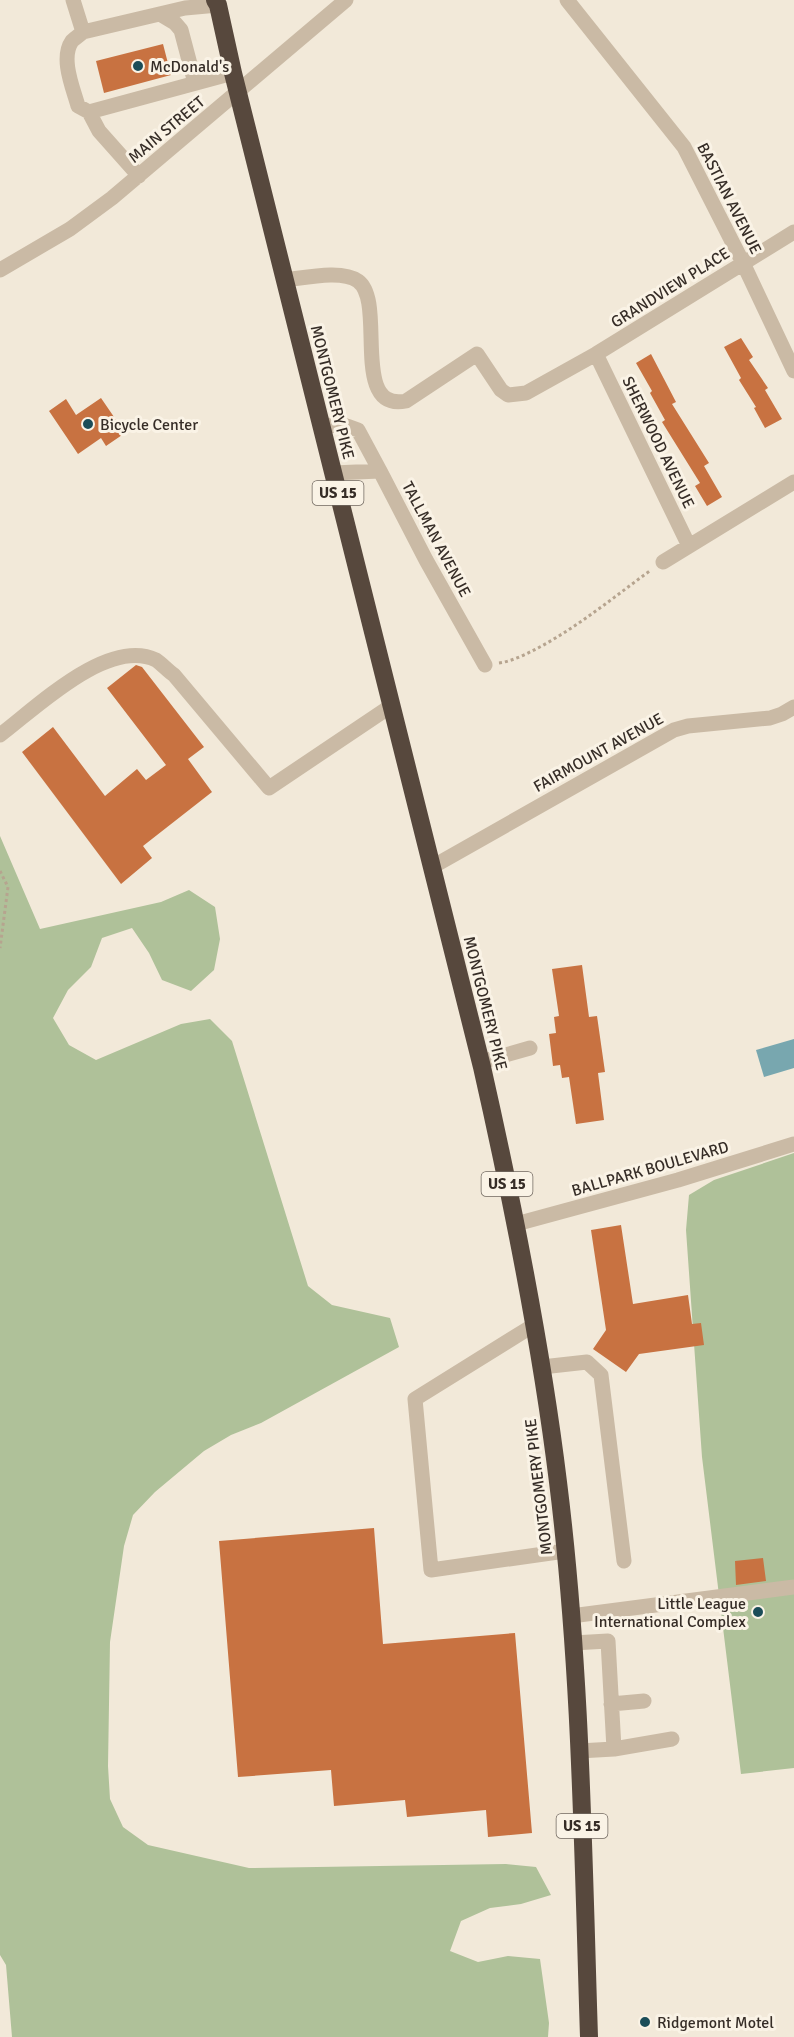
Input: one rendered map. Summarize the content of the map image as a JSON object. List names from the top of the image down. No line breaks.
{"streets":{"highway":["MONTGOMERY PIKE","US 15"],"street":["MAIN STREET","BASTIAN AVENUE","GRANDVIEW PLACE","SHERWOOD AVENUE","TALLMAN AVENUE","FAIRMOUNT AVENUE","BALLPARK BOULEVARD"]},"crossings":[["MAIN STREET","MONTGOMERY PIKE"],["BASTIAN AVENUE","GRANDVIEW PLACE"],["GRANDVIEW PLACE","MONTGOMERY PIKE"],["GRANDVIEW PLACE","SHERWOOD AVENUE"],["MONTGOMERY PIKE","TALLMAN AVENUE"],["MONTGOMERY PIKE","FAIRMOUNT AVENUE"],["MONTGOMERY PIKE","BALLPARK BOULEVARD"]],"places":["McDonald's","Bicycle Center","Little League International Complex","Ridgemont Motel"]}
